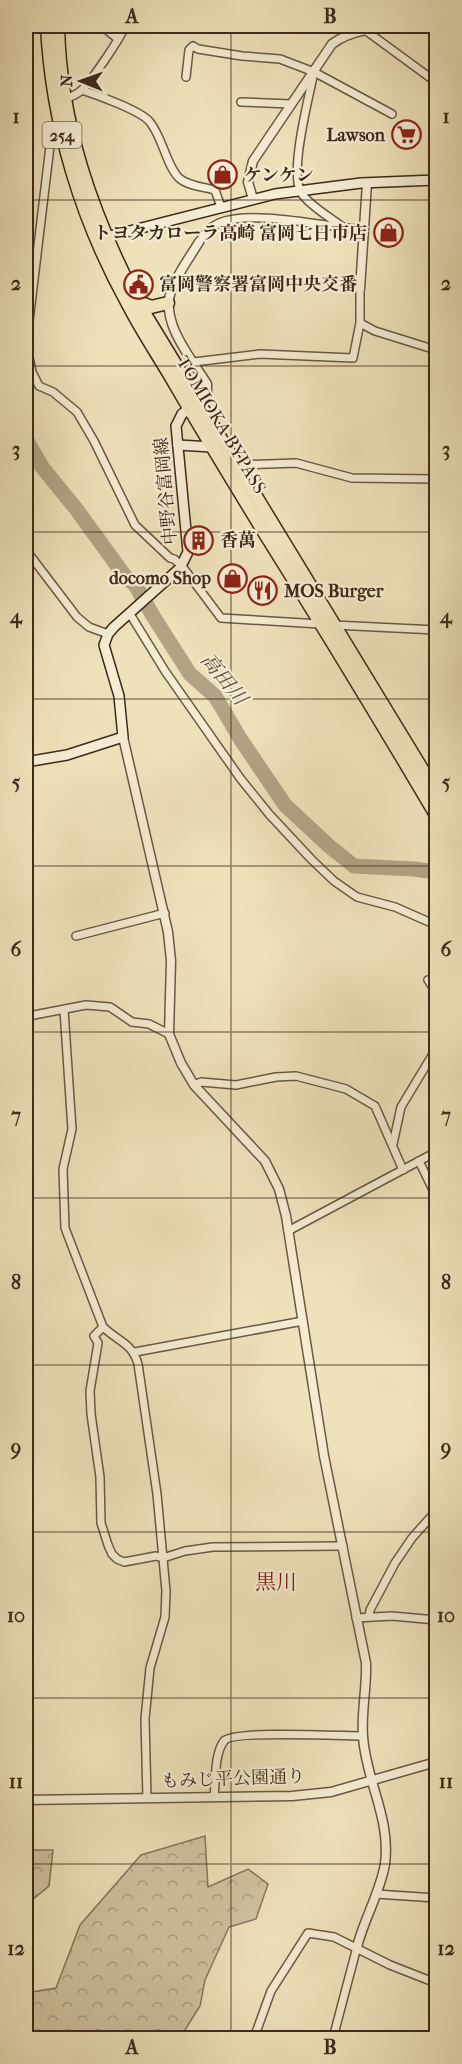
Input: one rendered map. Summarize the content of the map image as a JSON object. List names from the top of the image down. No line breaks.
{"streets":{"highway":["254","TOMIOKA BYPASS"],"main road":["中野谷富岡線"],"street":["もみじ平公園通り"]},"crossings":[["TOMIOKA BYPASS","中野谷富岡線"]],"districts":["黒川"],"water":["高田川"],"places":{"supermarket":["Lawson"],"shop":["ケンケン","トヨタカローラ高崎 富岡七日市店","docomo Shop"],"public building":["富岡警察署富岡中央交番"],"building":["香萬"],"restaurant":["MOS Burger"]},"north":"left","grid":{"columns":["A","B"],"rows":["1","2","3","4","5","6","7","8","9","10","11","12"]}}
